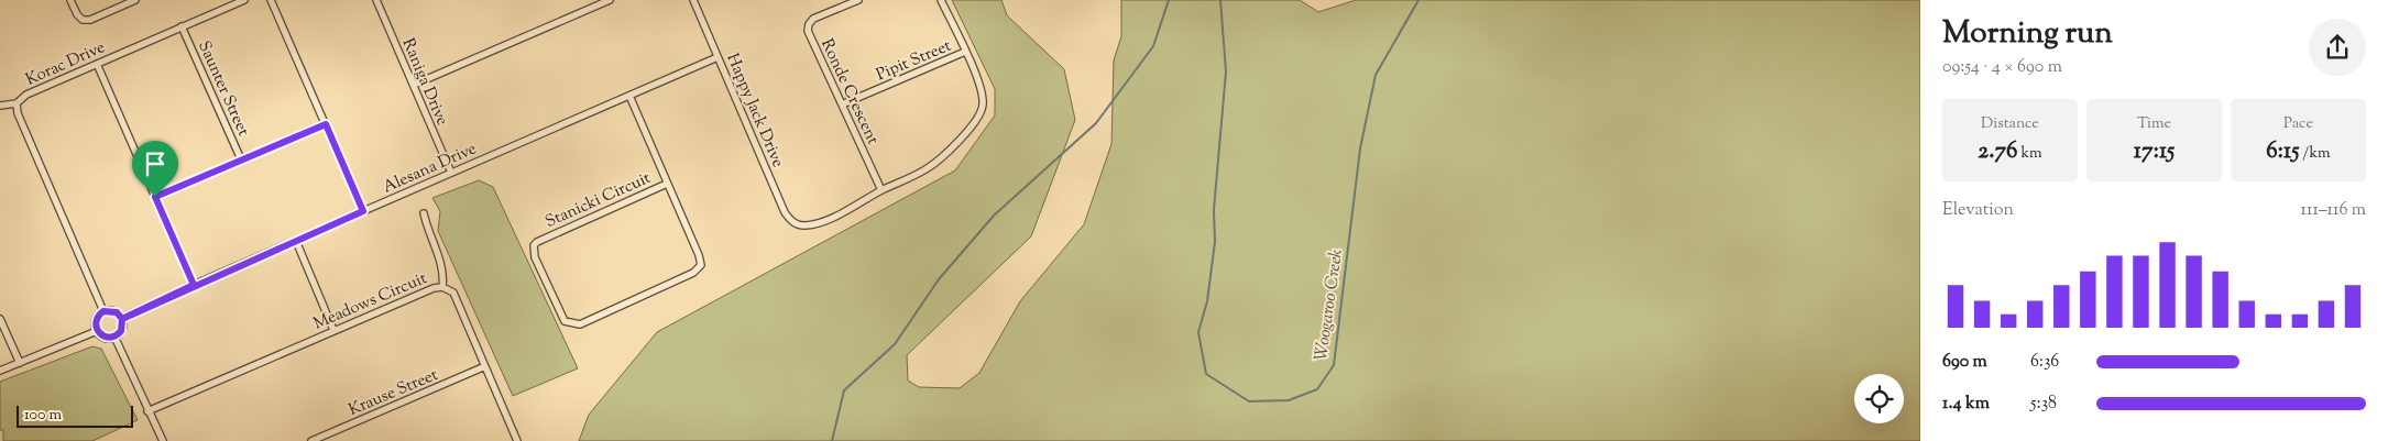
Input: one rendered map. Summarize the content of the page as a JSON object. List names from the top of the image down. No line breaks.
{"streets":{"street":["Pipit Street","Korac Drive","Raniga Drive","Saunter Street","Ronde Crescent","Happy Jack Drive","Alesana Drive","Stanicki Circuit","Meadows Circuit","Krause Street"]},"crossings":[["Pipit Street","Ronde Crescent"],["Korac Drive","Saunter Street"],["Korac Drive","Alesana Drive"],["Raniga Drive","Alesana Drive"],["Ronde Crescent","Happy Jack Drive"],["Happy Jack Drive","Alesana Drive"],["Alesana Drive","Stanicki Circuit"],["Meadows Circuit","Krause Street"]],"water":["Woogaroo Creek"],"scale_bar":"100 m","page":{"heading":["Morning run","09:54 · 4 × 690 m"],"stats":[["Distance","2.76 km"],["Time","17:15"],["Pace","6:15 /km"]],"chart":["Elevation","111–116 m"],"list":[{"name":"690 m","note":"6:36"},{"name":"1.4 km","note":"5:38"}],"scale":"100 m"}}
